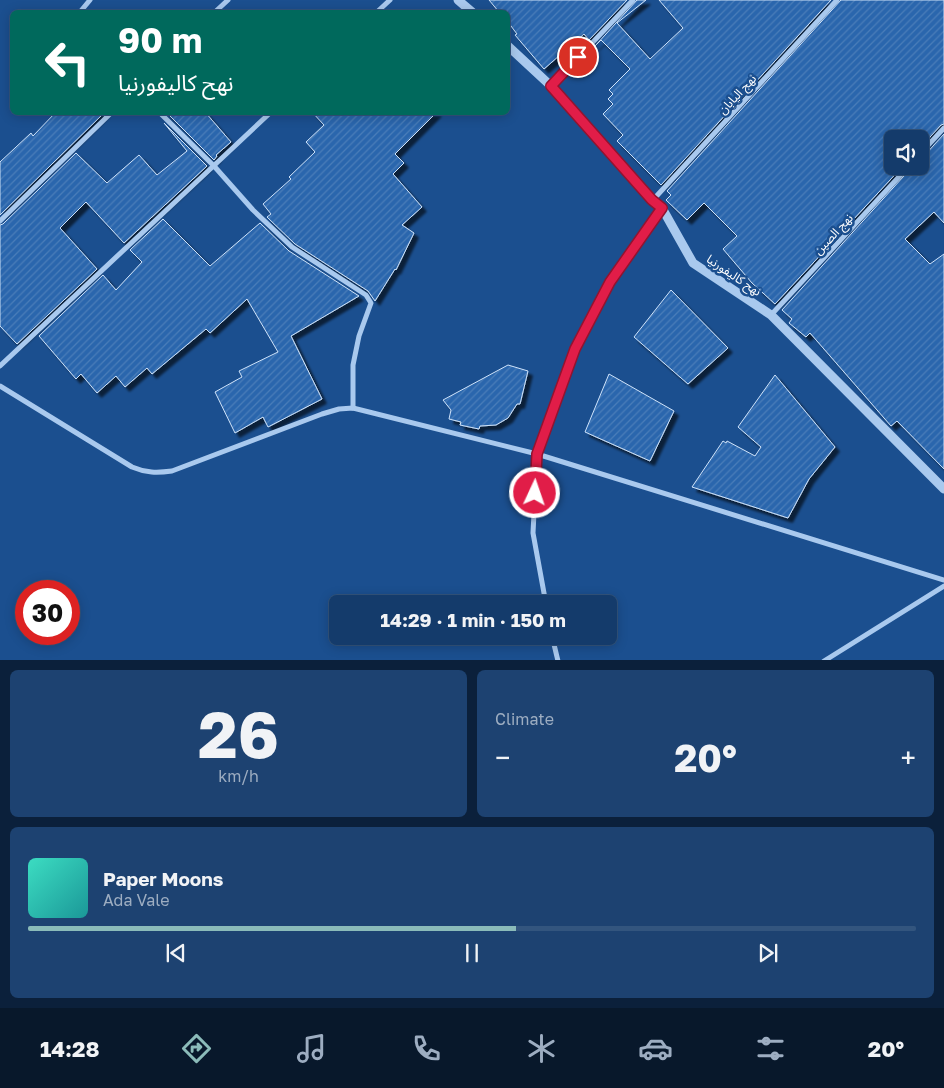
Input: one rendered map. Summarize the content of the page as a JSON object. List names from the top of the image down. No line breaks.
{"streets":{"street":["نهج اليابان","نهج الصين","نهح كاليفورنيا"]},"crossings":[["نهج اليابان","نهح كاليفورنيا"],["نهج الصين","نهح كاليفورنيا"]],"page":{"turn":["90 m","نهح كاليفورنيا"],"limit":"30","trip":"14:29 · 1 min · 150 m","tile":[["26","km/h"],"Climate"],"heat":["−","20°","+"],"song":["Paper Moons","Ada Vale"],"tabs":["14:28","20°"]}}
